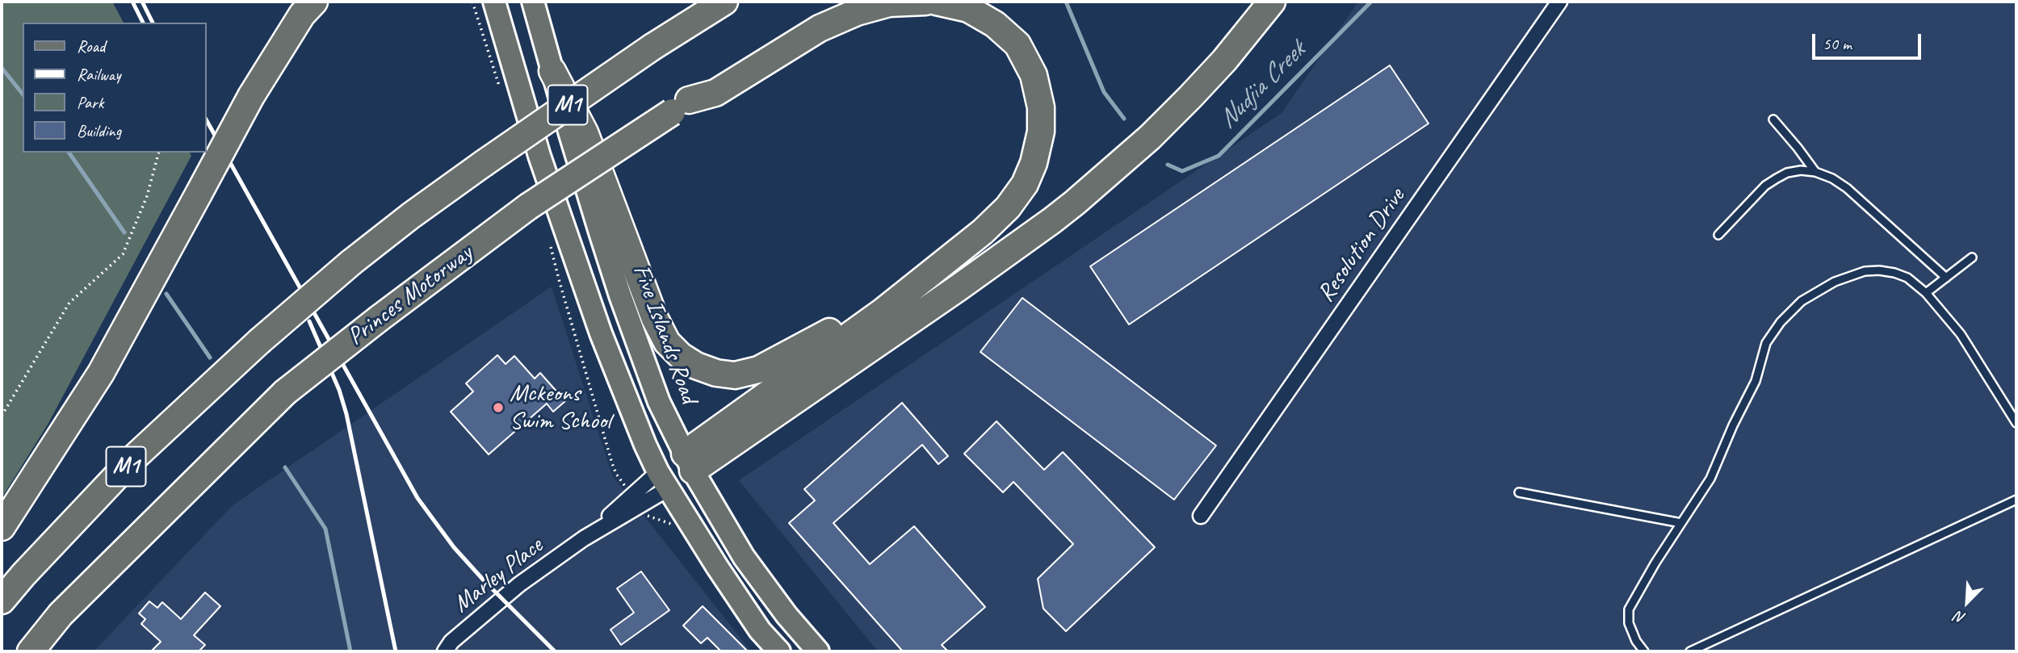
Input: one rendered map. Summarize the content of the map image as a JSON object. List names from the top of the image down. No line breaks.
{"streets":{"highway":["M1","Princes Motorway"],"main road":["Five Islands Road"],"street":["Resolution Drive","Marley Place"]},"water":["Nudjia Creek"],"places":["Mckeons Swim School"],"legend":["Road","Railway","Park","Building"],"scale_bar":"50 m","north":"bottom left"}
